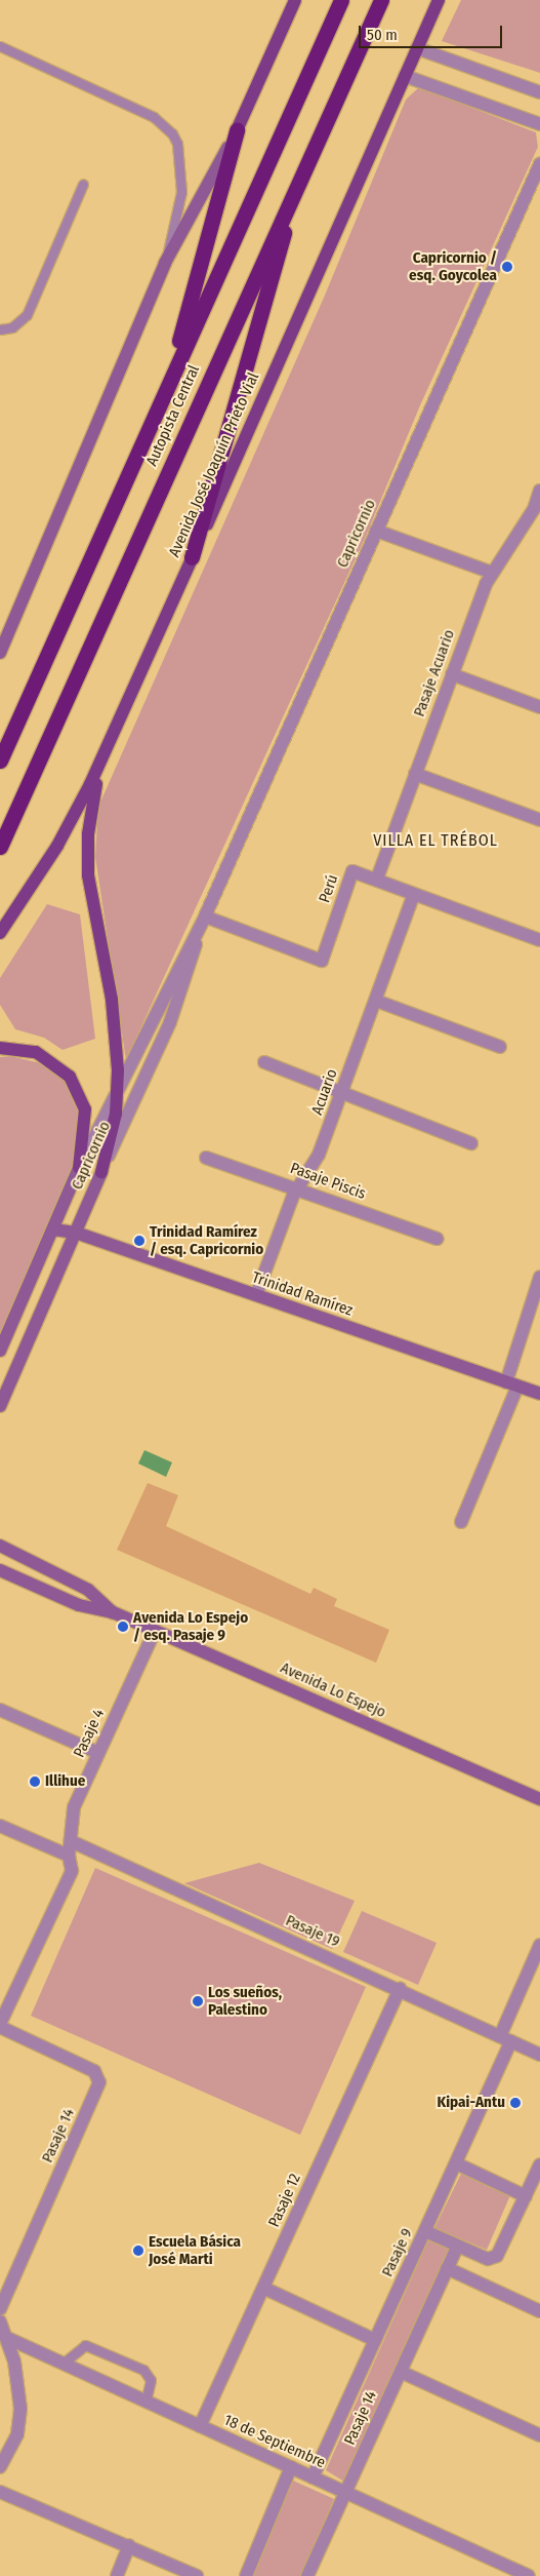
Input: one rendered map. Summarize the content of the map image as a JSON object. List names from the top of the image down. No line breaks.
{"streets":{"highway":["Autopista Central"],"main road":["Avenida José Joaquín Prieto Vial","Capricornio","Trinidad Ramírez","Avenida Lo Espejo"],"street":["Pasaje Acuario","Perú","Acuario","Pasaje Piscis","Pasaje 4","Pasaje 19","Pasaje 14","Pasaje 12","Pasaje 9","18 de Septiembre"]},"crossings":[["Capricornio","Perú"],["Capricornio","Trinidad Ramírez"],["Pasaje Acuario","Perú"],["Perú","Acuario"],["Acuario","Pasaje Piscis"],["Acuario","Trinidad Ramírez"],["Avenida Lo Espejo","Pasaje 4"],["Pasaje 4","Pasaje 19"],["Pasaje 19","Pasaje 12"],["Pasaje 19","Pasaje 9"],["Pasaje 14","18 de Septiembre"],["Pasaje 12","18 de Septiembre"],["Pasaje 9","18 de Septiembre"]],"districts":["VILLA EL TRÉBOL"],"places":["Capricornio / esq. Goycolea","Trinidad Ramírez / esq. Capricornio","Avenida Lo Espejo / esq. Pasaje 9","Illihue","Los sueños, Palestino","Kipai-Antu","Escuela Básica José Marti"],"scale_bar":"50 m"}
